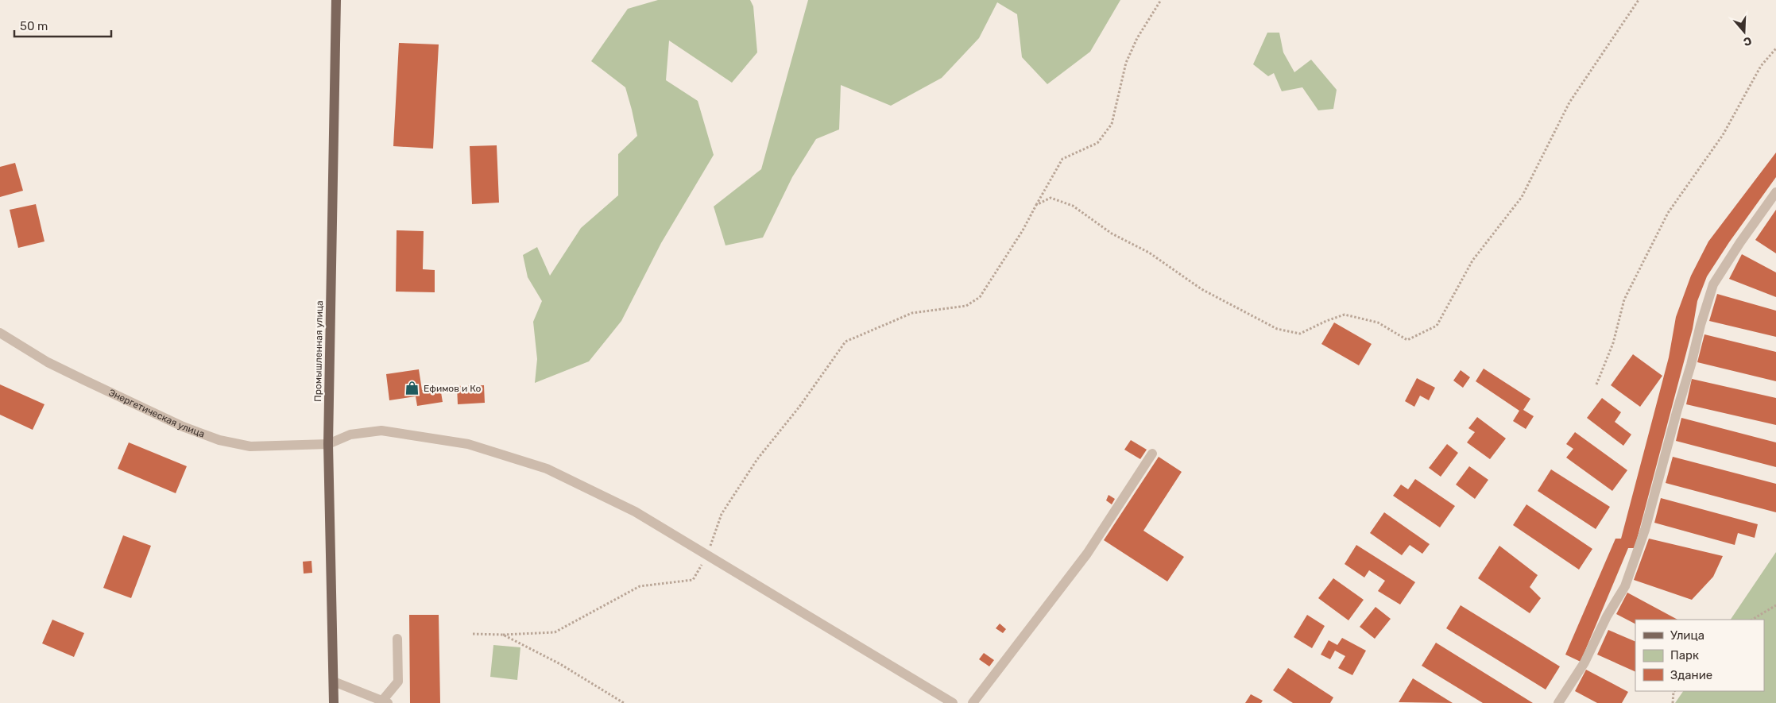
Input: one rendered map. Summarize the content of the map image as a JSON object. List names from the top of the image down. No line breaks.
{"streets":{"main road":["Промышленная улица"],"street":["Энергетическая улица"]},"crossings":[["Промышленная улица","Энергетическая улица"]],"places":{"shop":["Ефимов и Ко"]},"legend":["Улица","Парк","Здание"],"scale_bar":"50 m","north":"bottom"}
